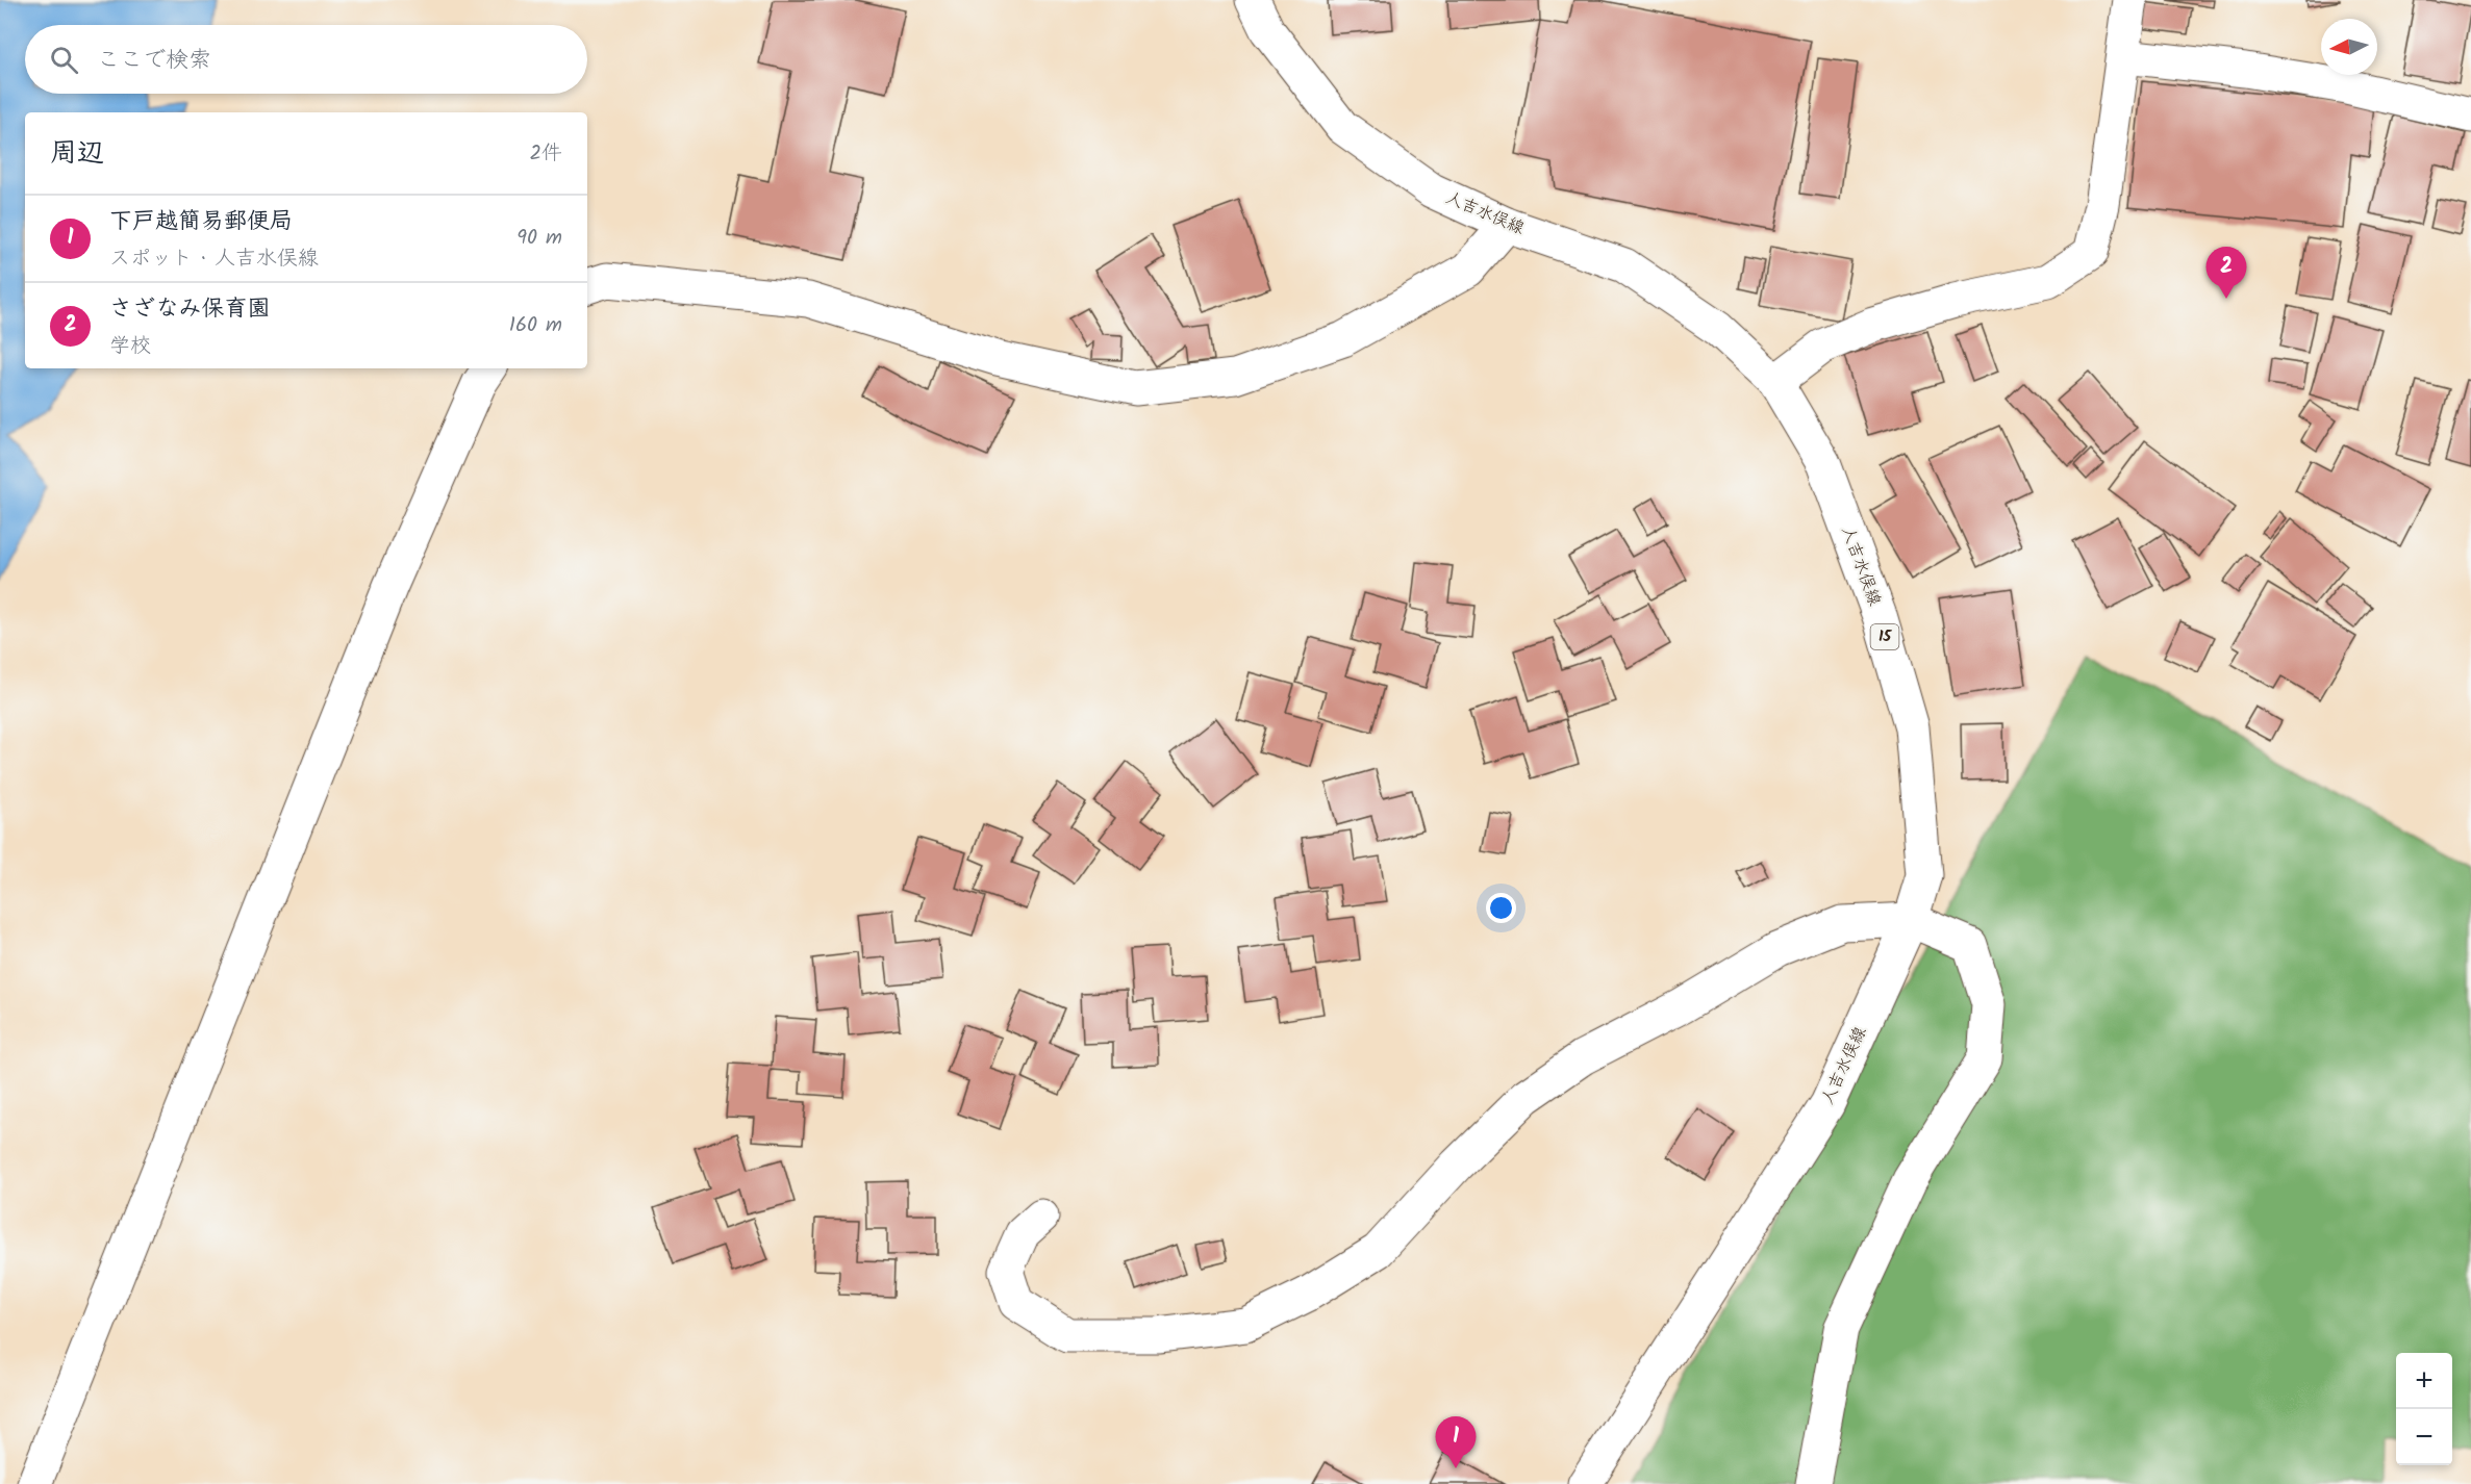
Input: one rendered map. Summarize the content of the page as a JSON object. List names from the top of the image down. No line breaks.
{"streets":{"street":["人吉水俣線","15"]},"north":"left","page":{"search":"ここで検索","heading":["周辺","2件"],"list":[{"mark":"1","name":"下戸越簡易郵便局","note":"スポット · 人吉水俣線","value":"90 m"},{"mark":"2","name":"さざなみ保育園","note":"学校","value":"160 m"}],"pins":["2","1"],"map_buttons":["+","−"]}}
